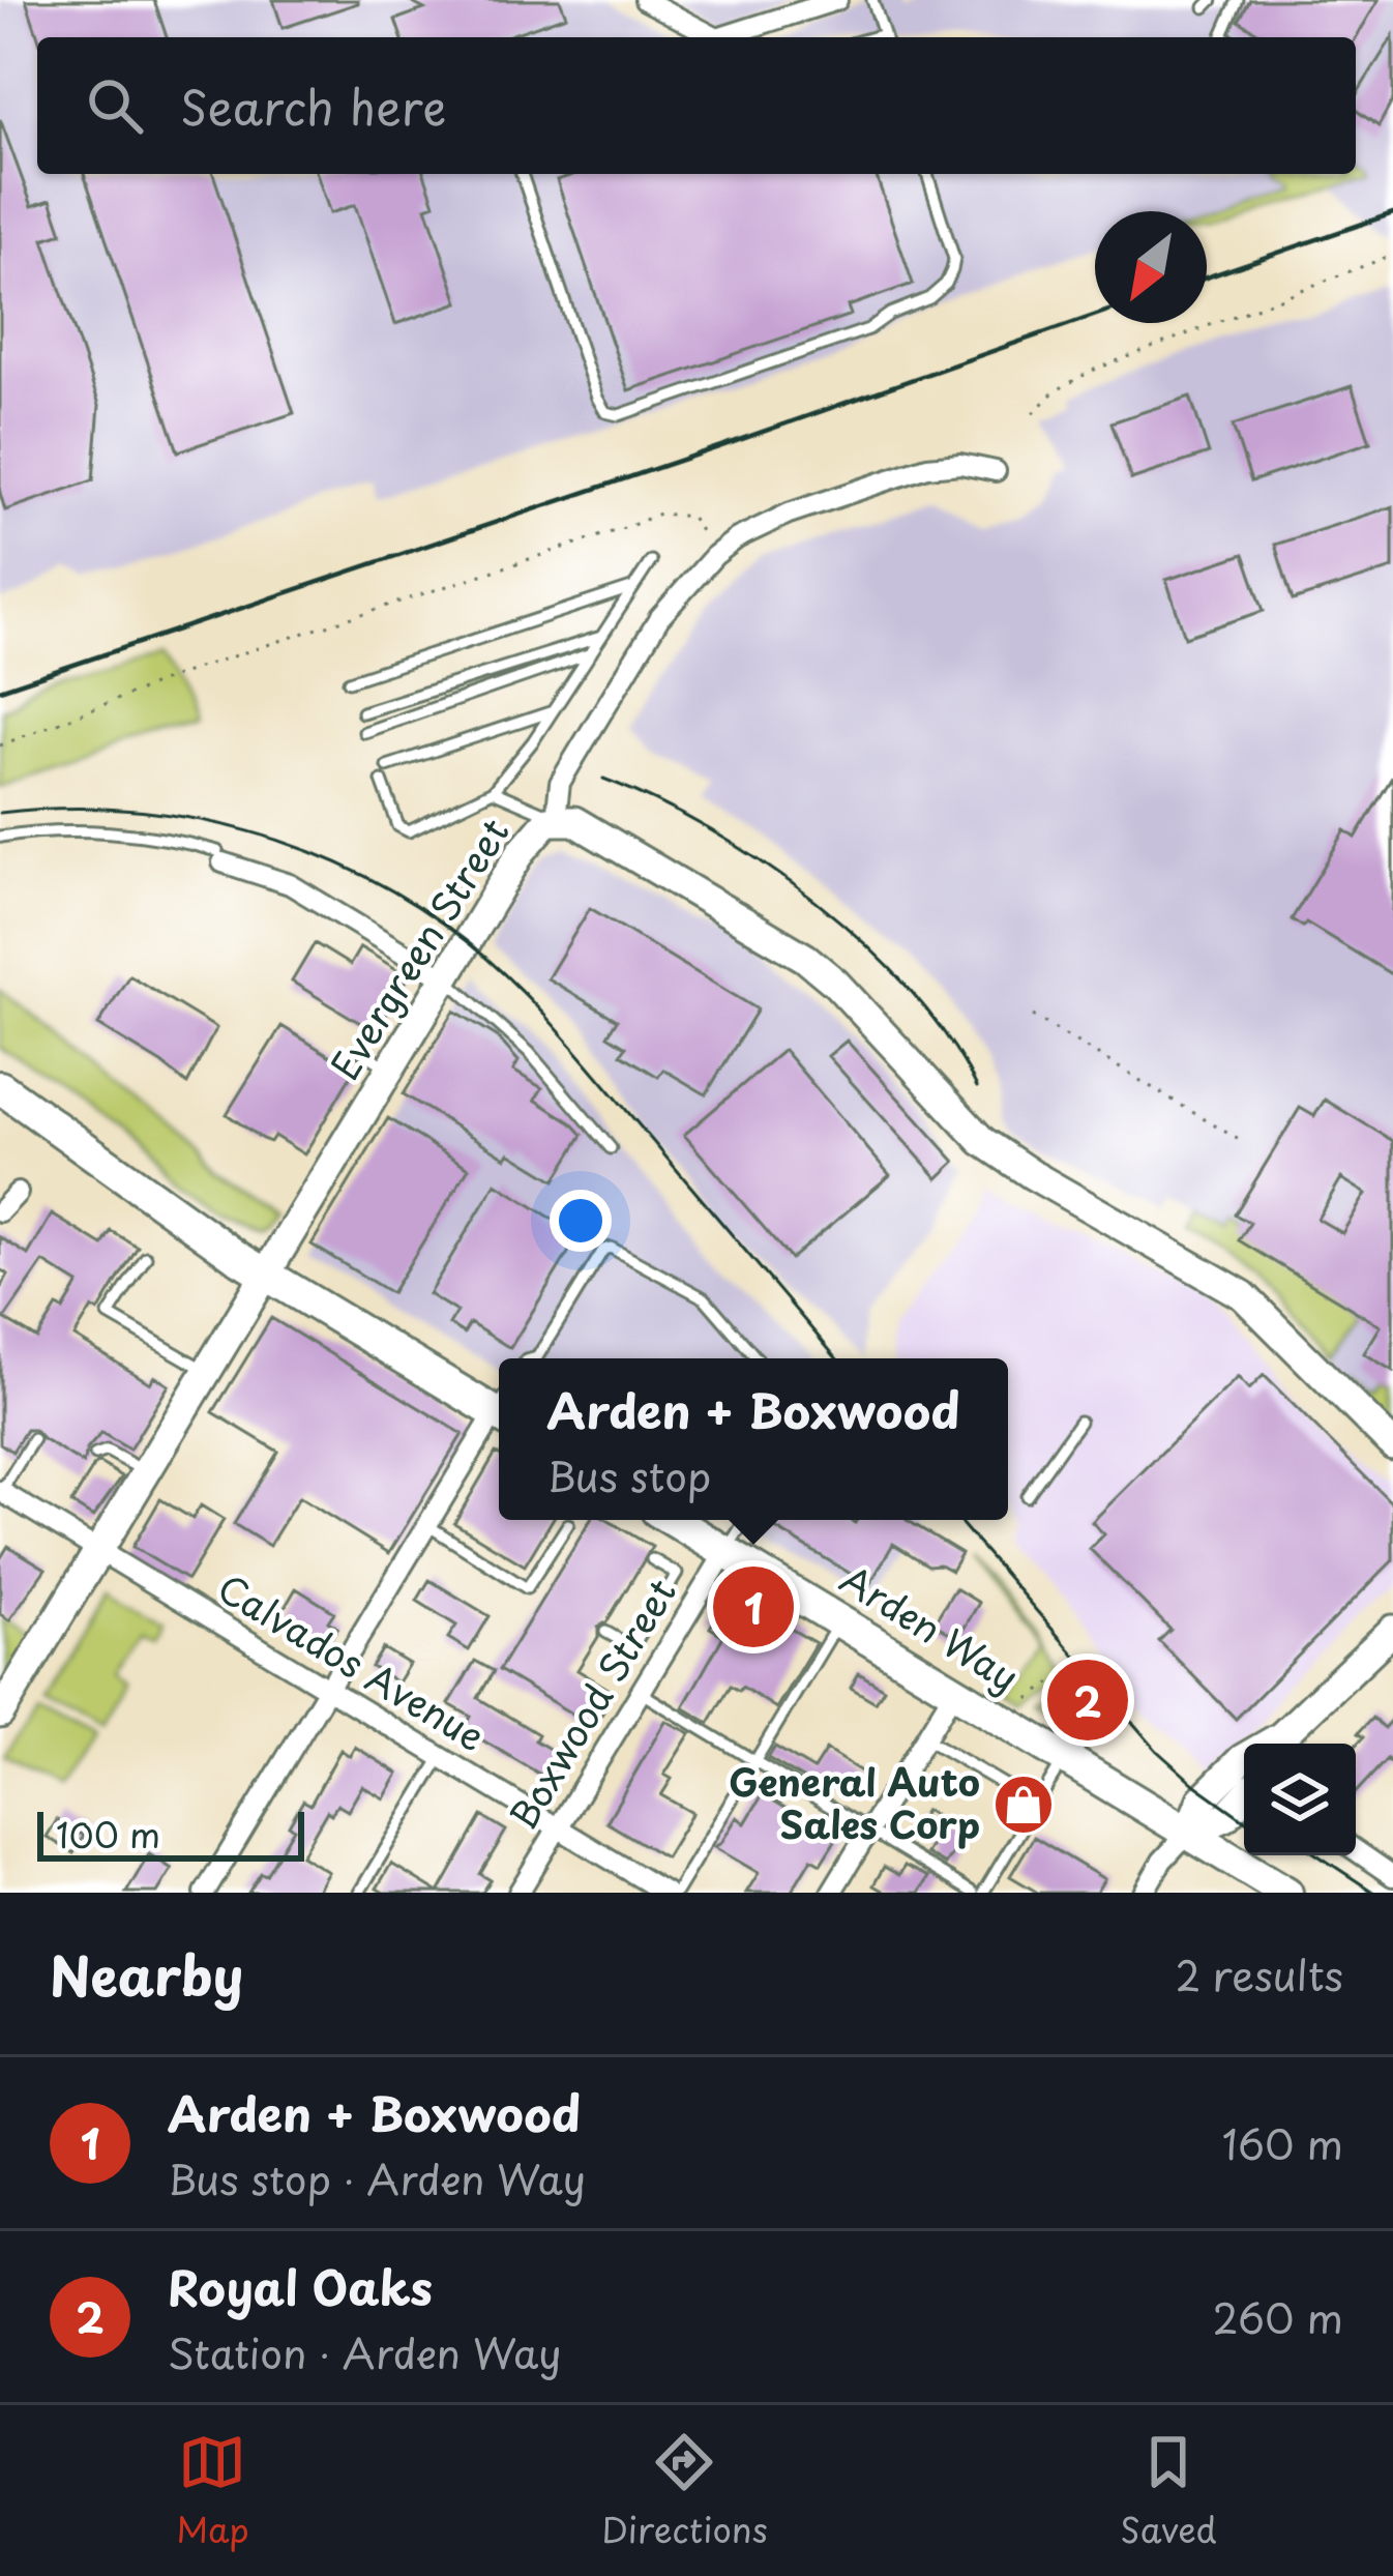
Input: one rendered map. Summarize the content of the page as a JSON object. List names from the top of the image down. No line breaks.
{"streets":{"main road":["Arden Way"],"street":["Evergreen Street","Calvados Avenue","Boxwood Street"]},"crossings":[["Evergreen Street","Calvados Avenue"],["Arden Way","Boxwood Street"],["Calvados Avenue","Boxwood Street"]],"places":{"shop":["General Auto Sales Corp"]},"scale_bar":"100 m","north":"bottom left","page":{"search":"Search here","popup":["Arden + Boxwood","Bus stop"],"pins":["1","2"],"scale":"100 m","heading":["Nearby","2 results"],"list":[{"mark":"1","name":"Arden + Boxwood","note":"Bus stop · Arden Way","value":"160 m"},{"mark":"2","name":"Royal Oaks","note":"Station · Arden Way","value":"260 m"}],"nav":["Map","Directions","Saved"]}}
